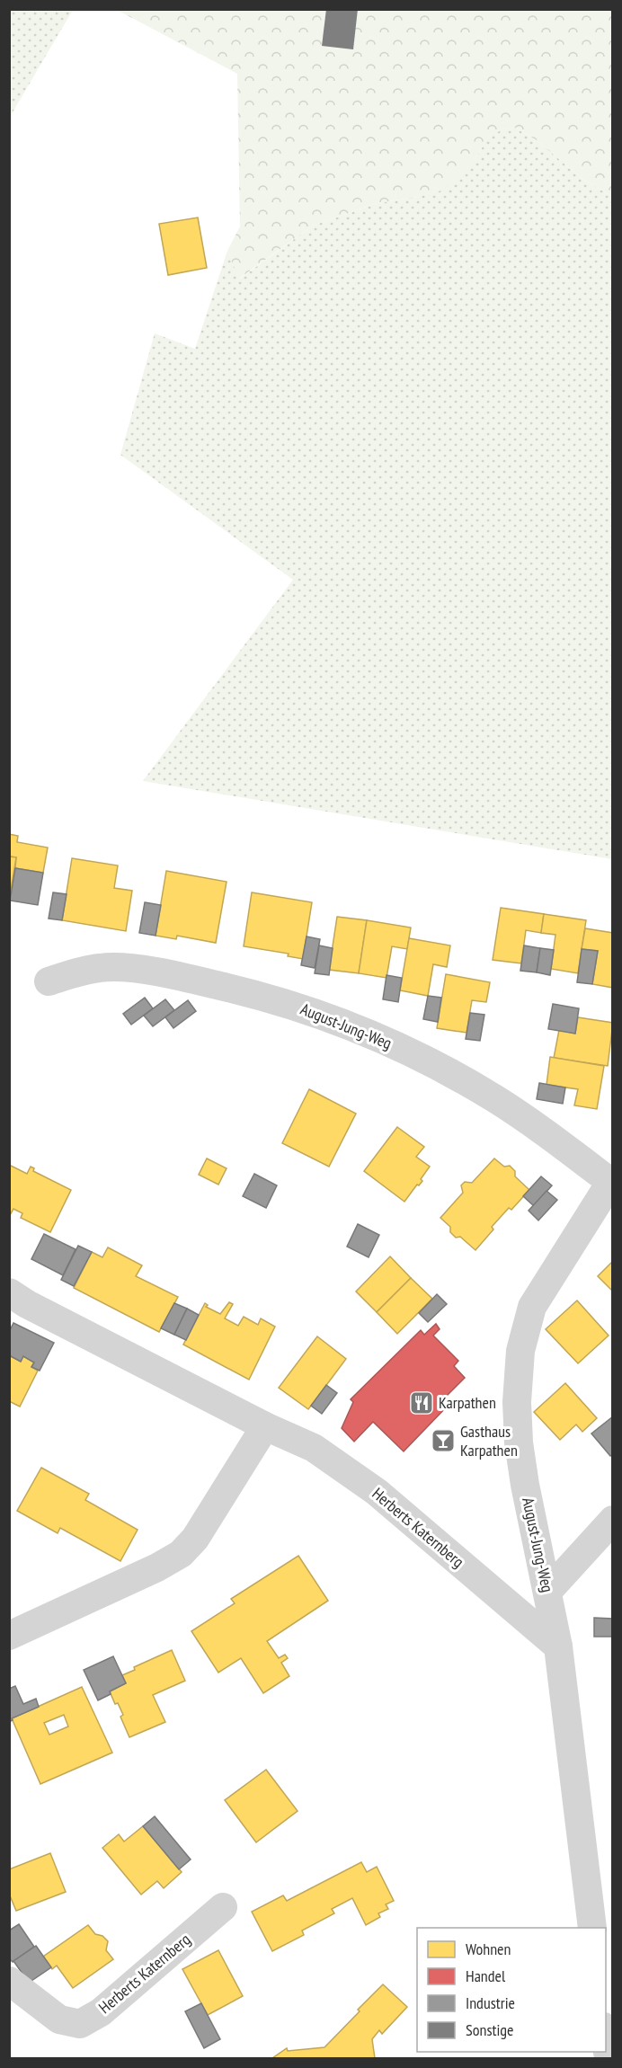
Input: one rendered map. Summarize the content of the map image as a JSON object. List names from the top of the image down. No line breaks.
{"streets":{"street":["August-Jung-Weg","Herberts Katernberg"]},"crossings":[["August-Jung-Weg","Herberts Katernberg"]],"places":{"restaurant":["Karpathen"],"bar":["Gasthaus Karpathen"]},"legend":["Wohnen","Handel","Industrie","Sonstige"]}
